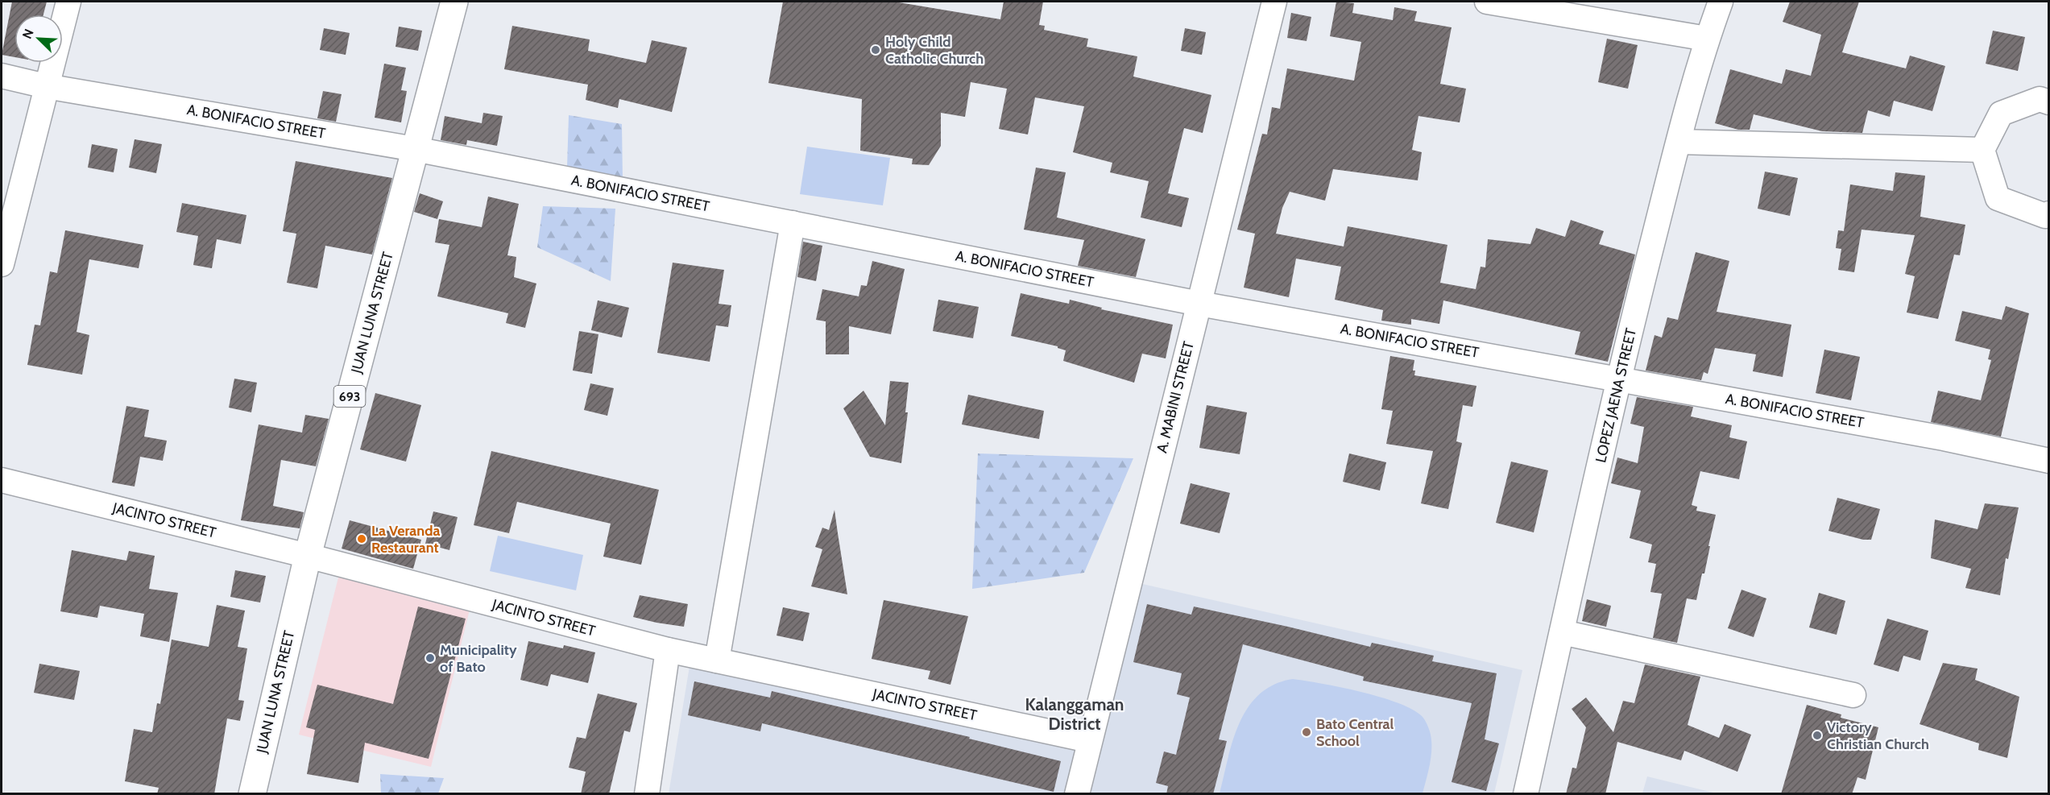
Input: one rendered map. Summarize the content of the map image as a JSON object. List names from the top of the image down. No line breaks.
{"streets":{"main road":["JUAN LUNA STREET","693"],"street":["A. BONIFACIO STREET","LOPEZ JAENA STREET","A. MABINI STREET","JACINTO STREET"]},"crossings":[["A. BONIFACIO STREET","JUAN LUNA STREET"],["A. BONIFACIO STREET","LOPEZ JAENA STREET"],["A. BONIFACIO STREET","A. MABINI STREET"],["JUAN LUNA STREET","JACINTO STREET"],["A. MABINI STREET","JACINTO STREET"]],"districts":["Kalanggaman District"],"places":["Holy Child Catholic Church","La Veranda Restaurant","Municipality of Bato","Bato Central School","Victory Christian Church"],"north":"top left"}
